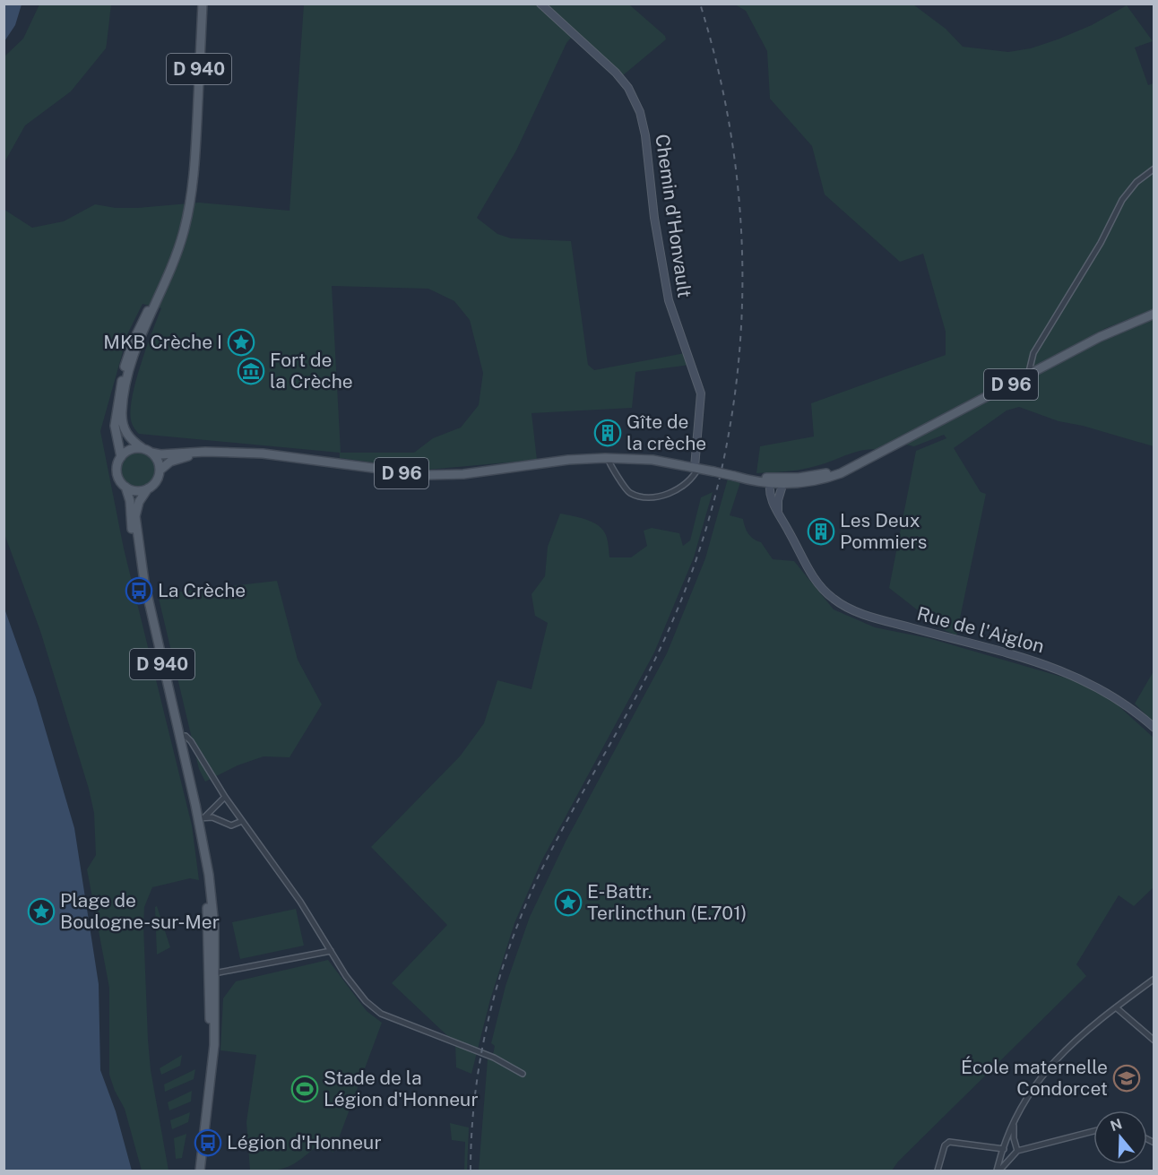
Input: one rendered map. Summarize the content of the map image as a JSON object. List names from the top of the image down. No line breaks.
{"streets":{"main road":["D 940","Chemin d'Honvault","D 96","Rue de l'Aiglon"]},"crossings":[["D 940","D 96"],["Chemin d'Honvault","D 96"],["D 96","Rue de l'Aiglon"]],"places":{"place":["MKB Crèche I","E-Battr. Terlincthun (E.701)","Plage de Boulogne-sur-Mer"],"museum":["Fort de la Crèche"],"building":["Gîte de la crèche","Les Deux Pommiers"],"bus stop":["La Crèche","Légion d'Honneur"],"school or university":["École maternelle Condorcet"],"sports":["Stade de la Légion d'Honneur"]},"north":"top"}
